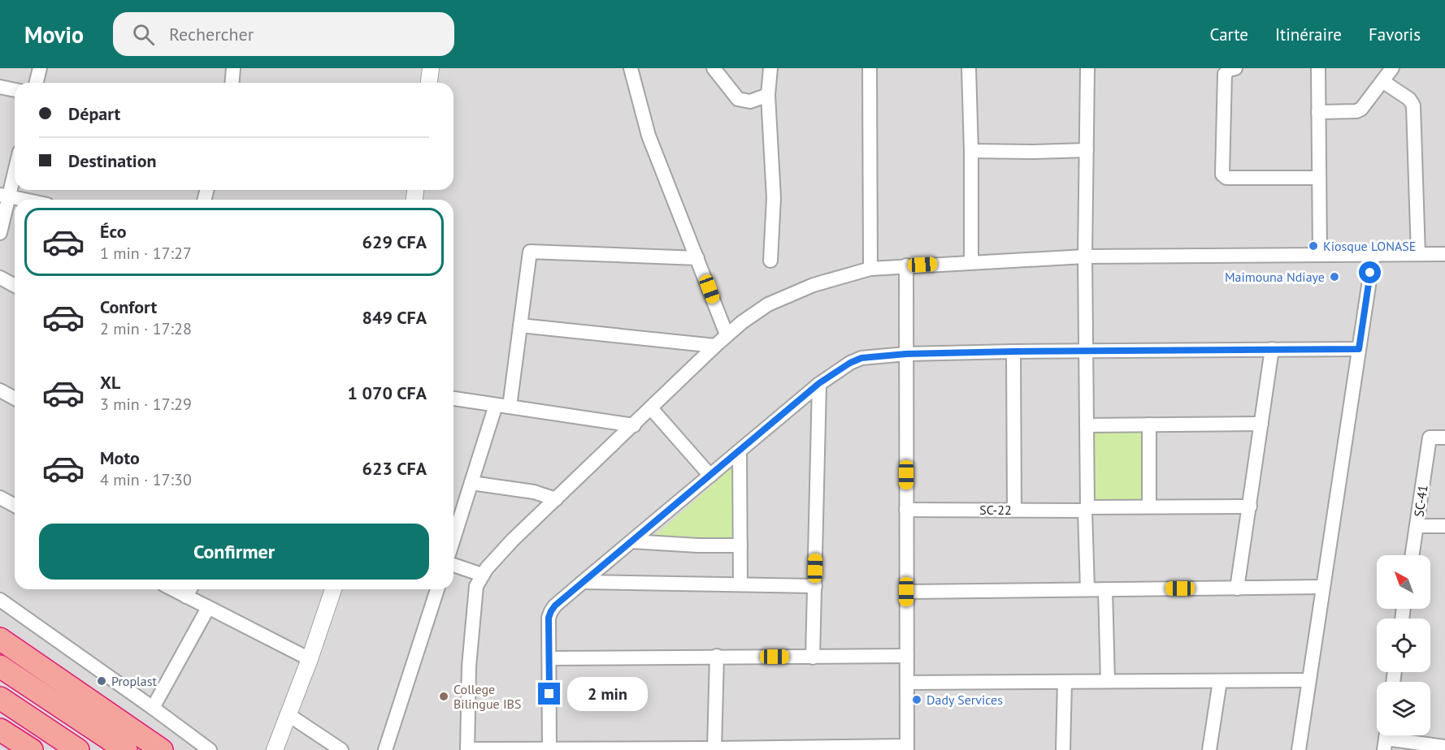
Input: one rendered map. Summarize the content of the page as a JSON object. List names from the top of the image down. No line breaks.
{"streets":{"street":["SC-41","SC-22"]},"places":["Kiosque LONASE","Maimouna Ndiaye","Proplast","College Bilingue IBS","Dady Services"],"north":"top left","page":{"header":"Movio","search":"Rechercher","nav":["Carte","Itinéraire","Favoris"],"banner":["Départ","Destination"],"list":[{"name":"Éco","note":"1 min · 17:27","value":"629 CFA"},{"name":"Confort","note":"2 min · 17:28","value":"849 CFA"},{"name":"XL","note":"3 min · 17:29","value":"1 070 CFA"},{"name":"Moto","note":"4 min · 17:30","value":"623 CFA"}],"buttons":"Confirmer","bubble":"2 min"}}
